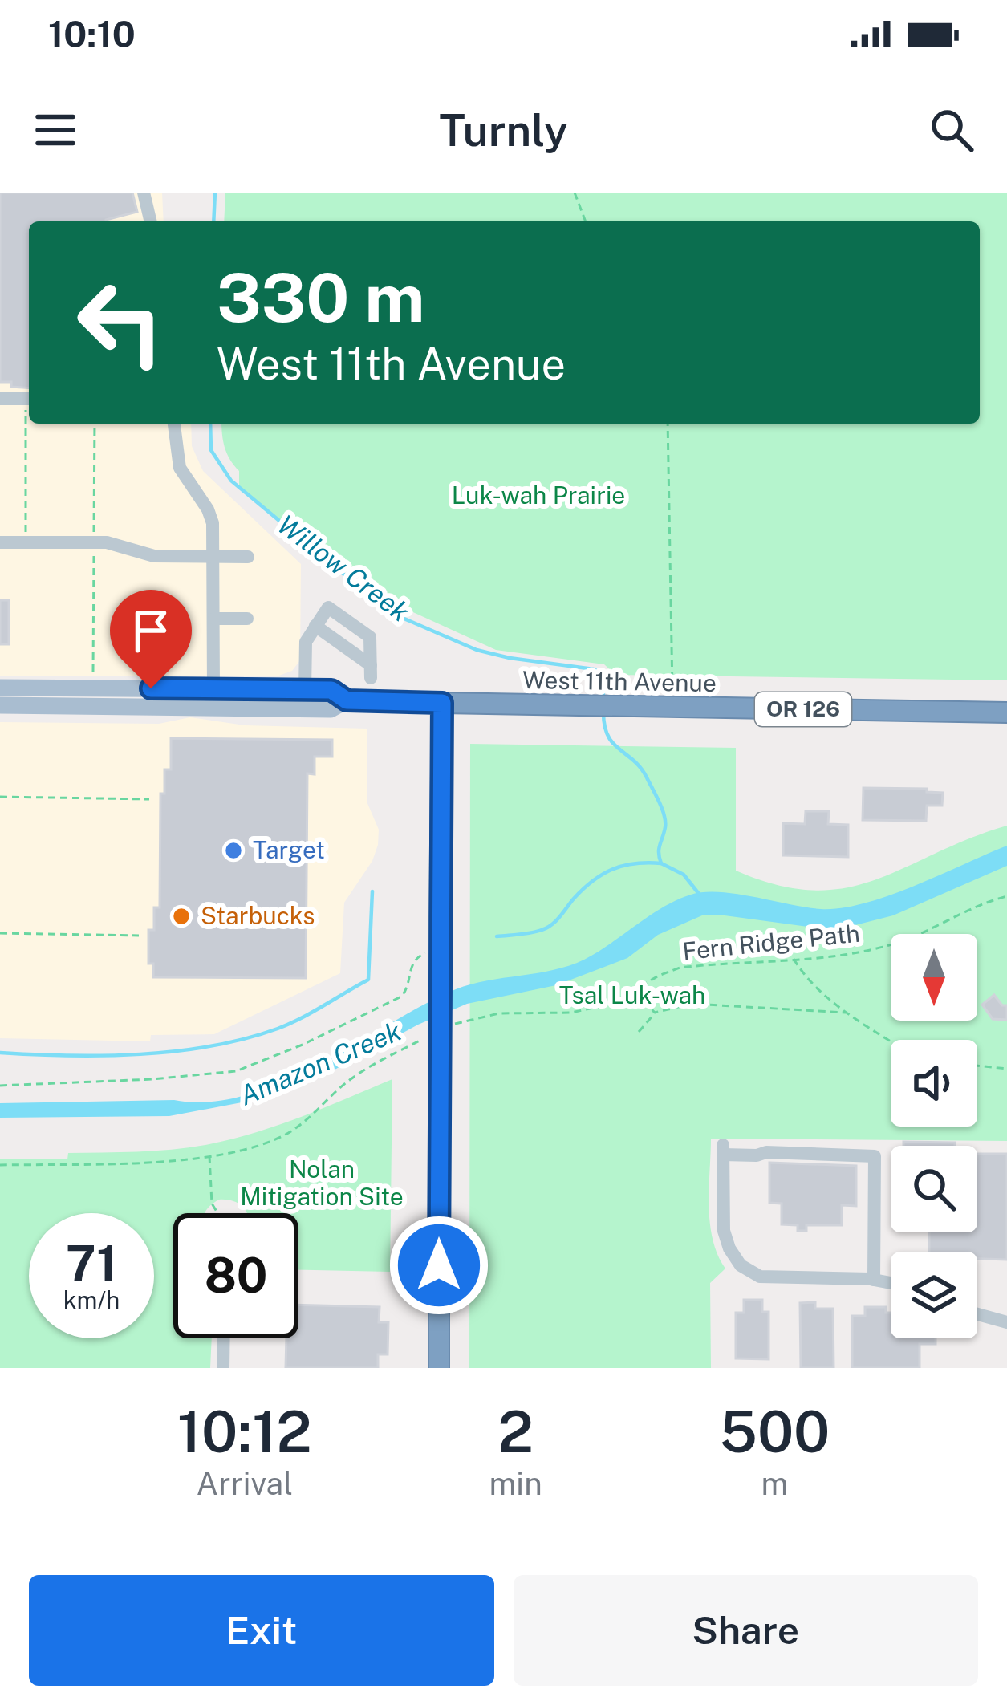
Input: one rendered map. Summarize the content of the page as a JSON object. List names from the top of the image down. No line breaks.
{"streets":{"highway":["West 11th Avenue","OR 126"],"path":["Fern Ridge Path"]},"water":["Willow Creek","Amazon Creek"],"parks":["Luk-wah Prairie","Tsal Luk-wah","Nolan Mitigation Site"],"places":["Target","Starbucks"],"north":"bottom","page":{"status":"10:10","header":"Turnly","turn":["330 m","West 11th Avenue"],"speed":"71 km/h","limit":"80","eta":["10:12","Arrival","2","min","500","m"],"buttons":["Exit","Share"]}}
